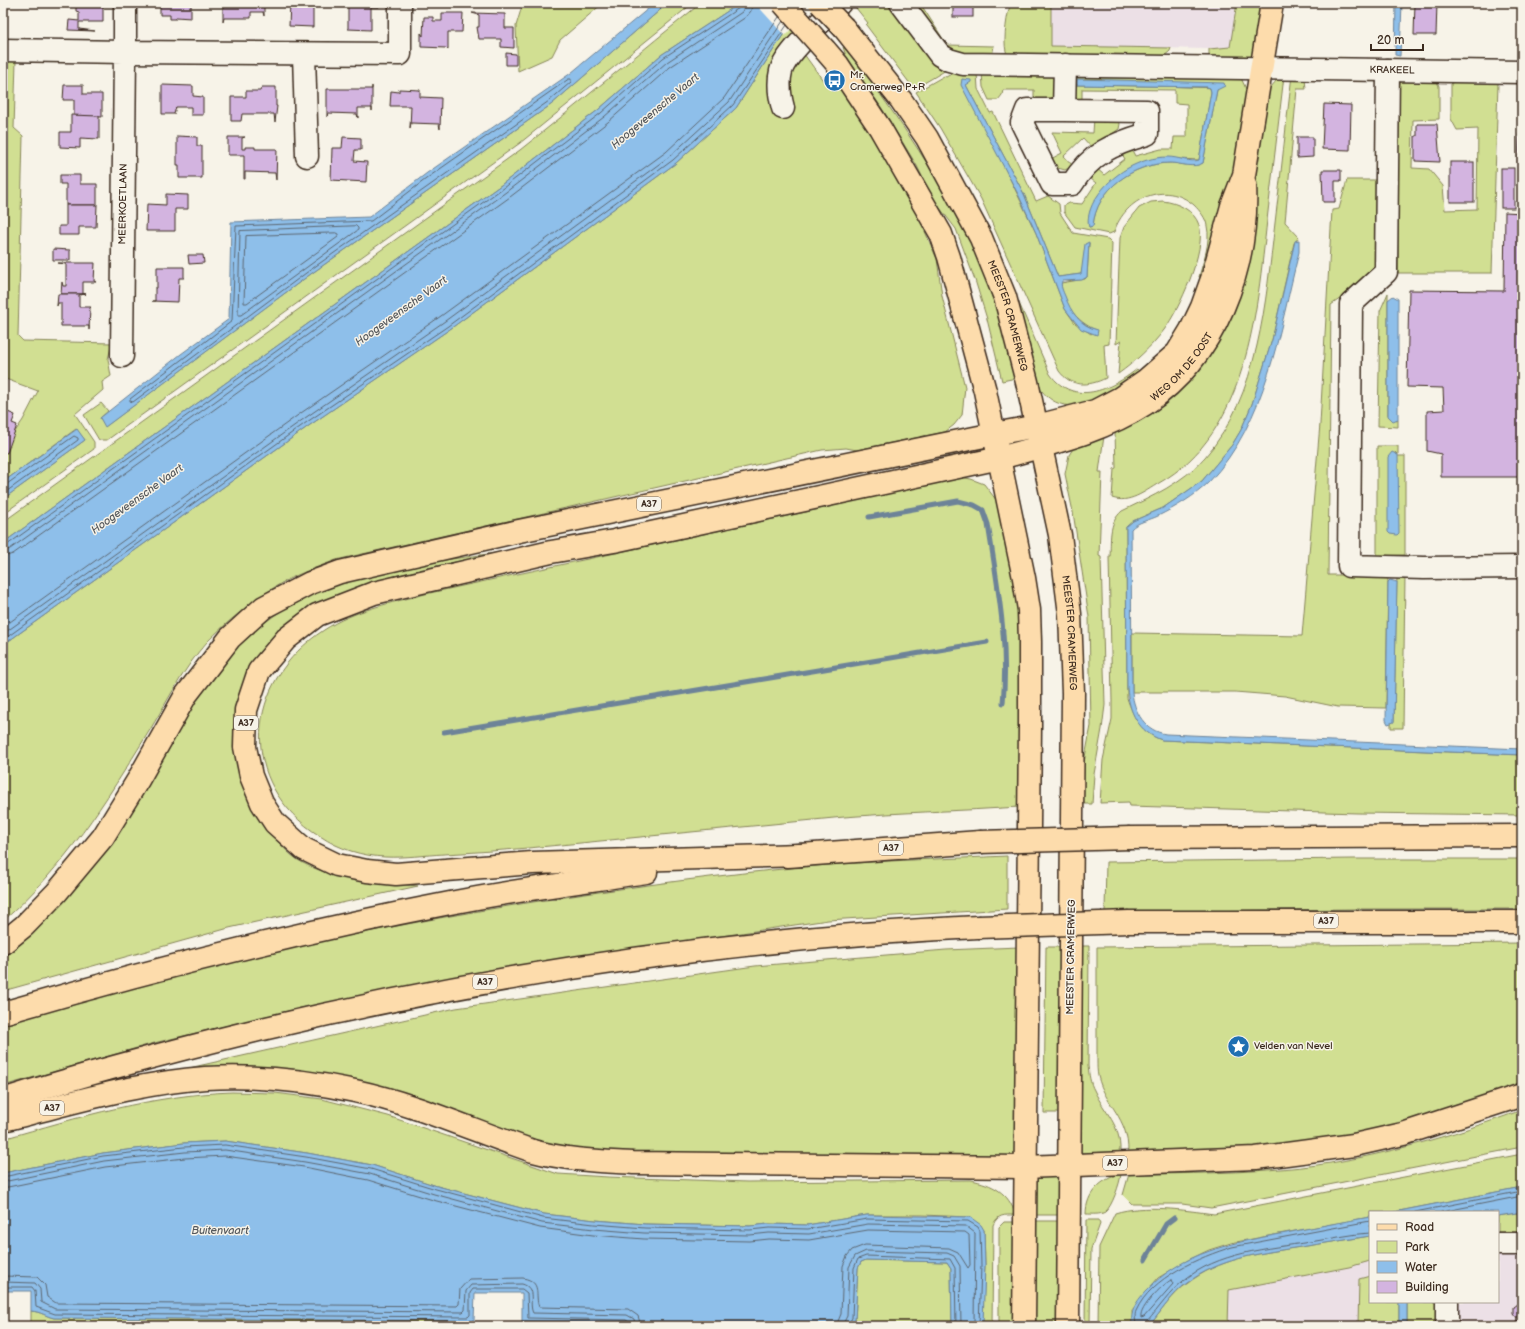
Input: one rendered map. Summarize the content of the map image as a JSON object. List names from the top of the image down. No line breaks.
{"streets":{"main road":["MEESTER CRAMERWEG","WEG OM DE OOST","A37"],"street":["KRAKEEL","MEERKOETLAAN"]},"crossings":[["KRAKEEL","WEG OM DE OOST"],["MEESTER CRAMERWEG","WEG OM DE OOST"],["MEESTER CRAMERWEG","A37"],["WEG OM DE OOST","A37"]],"water":["Hoogeveensche Vaart","Buitenvaart"],"places":{"bus stop":["Mr. Cramerweg P+R"],"place":["Velden van Nevel"]},"legend":["Road","Park","Water","Building"],"scale_bar":"20 m"}
